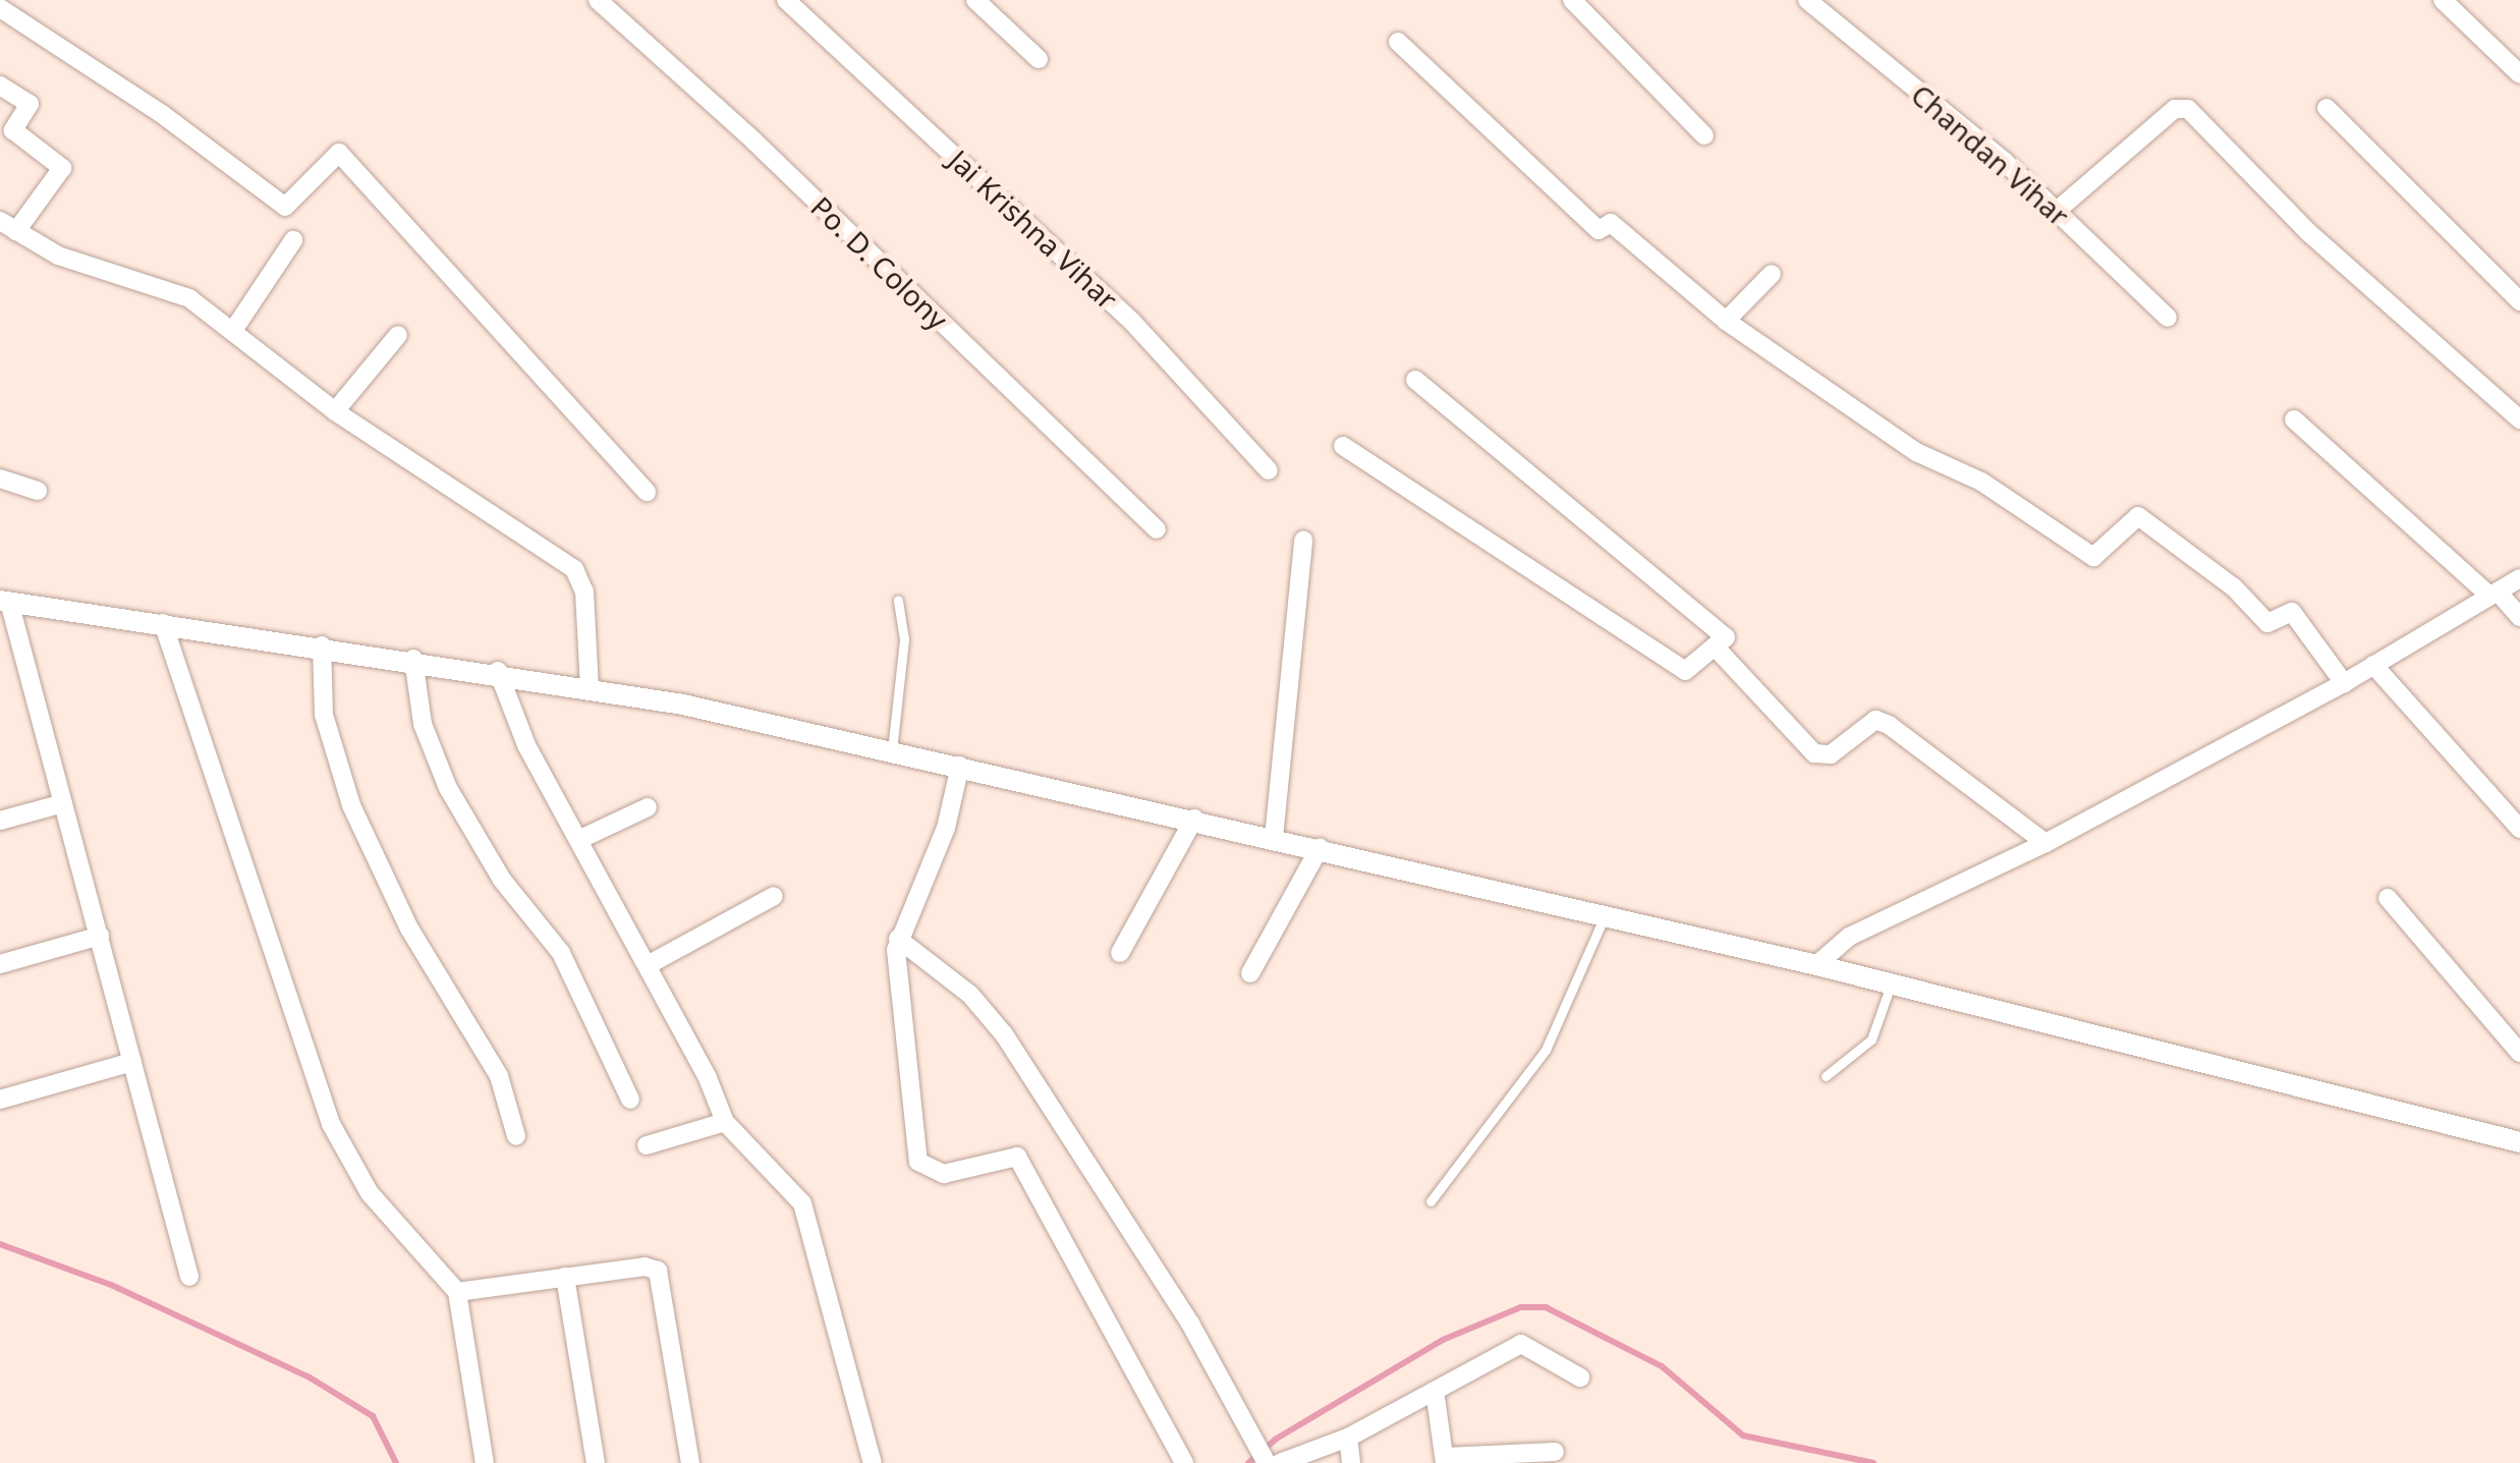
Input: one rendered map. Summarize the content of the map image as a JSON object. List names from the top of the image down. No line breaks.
{"streets":{"street":["Chandan Vihar","Jai Krishna Vihar","Po. D. Colony"]}}
